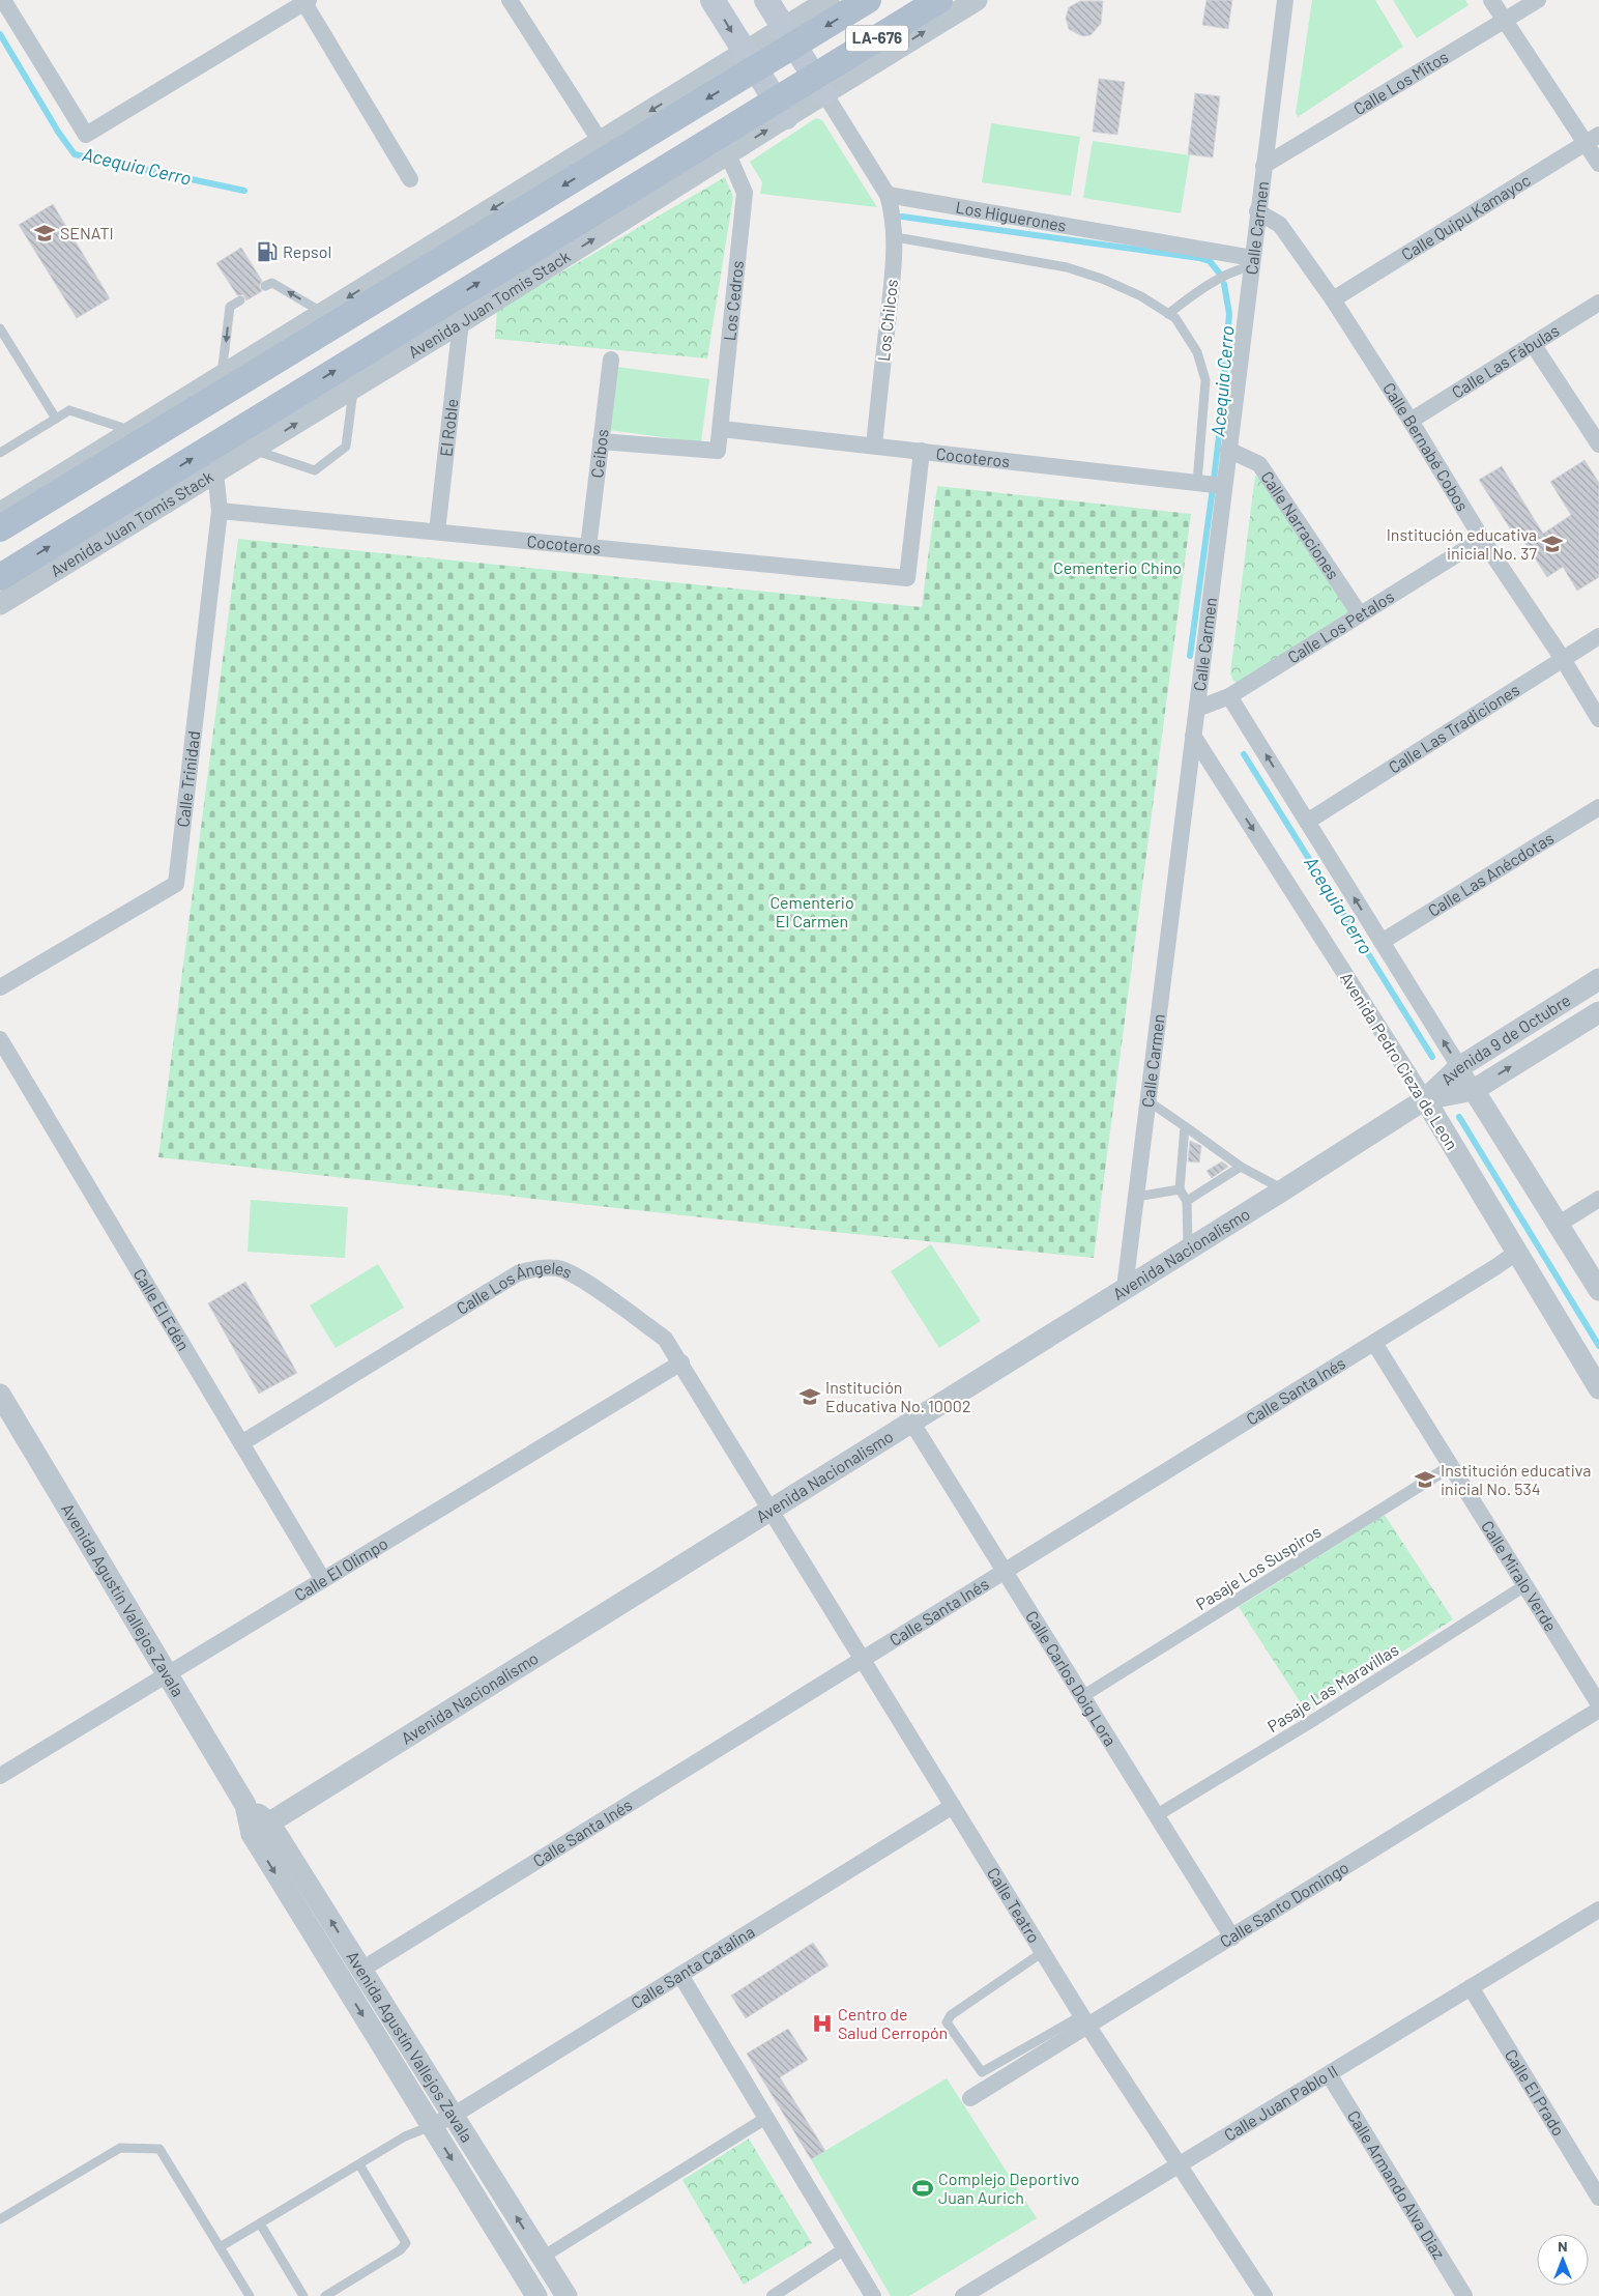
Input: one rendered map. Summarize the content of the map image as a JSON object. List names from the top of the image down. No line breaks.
{"streets":{"main road":["LA-676","Avenida Juan Tomis Stack"],"street":["Calle Los Mitos","Los Higuerones","Calle Quipu Kamayoc","Calle Carmen","Los Cedros","Los Chilcos","Calle Las Fábulas","El Roble","Calle Bernabé Cobos","Ceibos","Cocoteros","Calle Narraciones","Calle Los Petalos","Calle Las Tradiciones","Calle Trinidad","Calle Las Anécdotas","Avenida 9 de Octubre","Avenida Pedro Cieza de Leon","Avenida Nacionalismo","Calle Los Ángeles","Calle El Edén","Calle Santa Inés","Pasaje Los Suspiros","Calle El Olimpo","Calle Miralo Verde","Avenida Agustín Vallejos Zavala","Calle Carlos Doig Lora","Pasaje Las Maravillas","Calle Santo Domingo","Calle Teatro","Calle Santa Catalina","Calle El Prado","Calle Juan Pablo II","Calle Armando Alva Diaz"]},"crossings":[["Calle Los Mitos","Calle Carmen"],["Los Higuerones","Calle Carmen"],["Los Higuerones","Los Chilcos"],["Calle Quipu Kamayoc","Calle Bernabé Cobos"],["Calle Carmen","Calle Bernabé Cobos"],["Calle Carmen","Cocoteros"],["Calle Carmen","Calle Narraciones"],["Calle Carmen","Calle Los Petalos"],["Calle Carmen","Avenida Pedro Cieza de Leon"],["Calle Carmen","Avenida Nacionalismo"],["Los Cedros","Avenida Juan Tomis Stack"],["Los Cedros","Ceibos"],["Los Cedros","Cocoteros"],["Avenida Juan Tomis Stack","El Roble"],["Avenida Juan Tomis Stack","Calle Trinidad"],["Los Chilcos","Cocoteros"],["Calle Las Fábulas","Calle Bernabé Cobos"],["El Roble","Cocoteros"],["Calle Bernabé Cobos","Calle Los Petalos"],["Calle Bernabé Cobos","Calle Las Tradiciones"],["Ceibos","Cocoteros"],["Cocoteros","Calle Trinidad"],["Calle Narraciones","Calle Los Petalos"],["Avenida 9 de Octubre","Avenida Pedro Cieza de Leon"],["Avenida 9 de Octubre","Avenida Nacionalismo"],["Avenida Pedro Cieza de Leon","Avenida Nacionalismo"],["Avenida Pedro Cieza de Leon","Calle Santa Inés"],["Avenida Nacionalismo","Calle Los Ángeles"],["Avenida Nacionalismo","Avenida Agustín Vallejos Zavala"],["Avenida Nacionalismo","Calle Carlos Doig Lora"],["Avenida Nacionalismo","Calle Teatro"],["Calle Los Ángeles","Calle El Edén"],["Calle Los Ángeles","Calle El Olimpo"],["Calle Los Ángeles","Calle Teatro"],["Calle El Edén","Calle El Olimpo"],["Calle Santa Inés","Calle Miralo Verde"],["Calle Santa Inés","Avenida Agustín Vallejos Zavala"],["Calle Santa Inés","Calle Carlos Doig Lora"],["Calle Santa Inés","Calle Teatro"],["Pasaje Los Suspiros","Calle Miralo Verde"],["Pasaje Los Suspiros","Calle Carlos Doig Lora"],["Calle El Olimpo","Avenida Agustín Vallejos Zavala"],["Calle Miralo Verde","Pasaje Las Maravillas"],["Avenida Agustín Vallejos Zavala","Calle Santa Catalina"],["Calle Carlos Doig Lora","Pasaje Las Maravillas"],["Calle Carlos Doig Lora","Calle Santo Domingo"],["Calle Santo Domingo","Calle Teatro"],["Calle Teatro","Calle Santa Catalina"],["Calle Teatro","Calle Juan Pablo II"],["Calle El Prado","Calle Juan Pablo II"],["Calle Juan Pablo II","Calle Armando Alva Diaz"]],"water":["Acequia Cerro"],"parks":["Cementerio Chino","Cementerio El Carmen"],"places":{"school or university":["SENATI","Institución educativa inicial No. 37","Institución Educativa No. 10002","Institución educativa inicial No. 534"],"fuel station":["Repsol"],"hospital":["Centro de Salud Cerropón"],"sports":["Complejo Deportivo Juan Aurich"]},"north":"top"}
